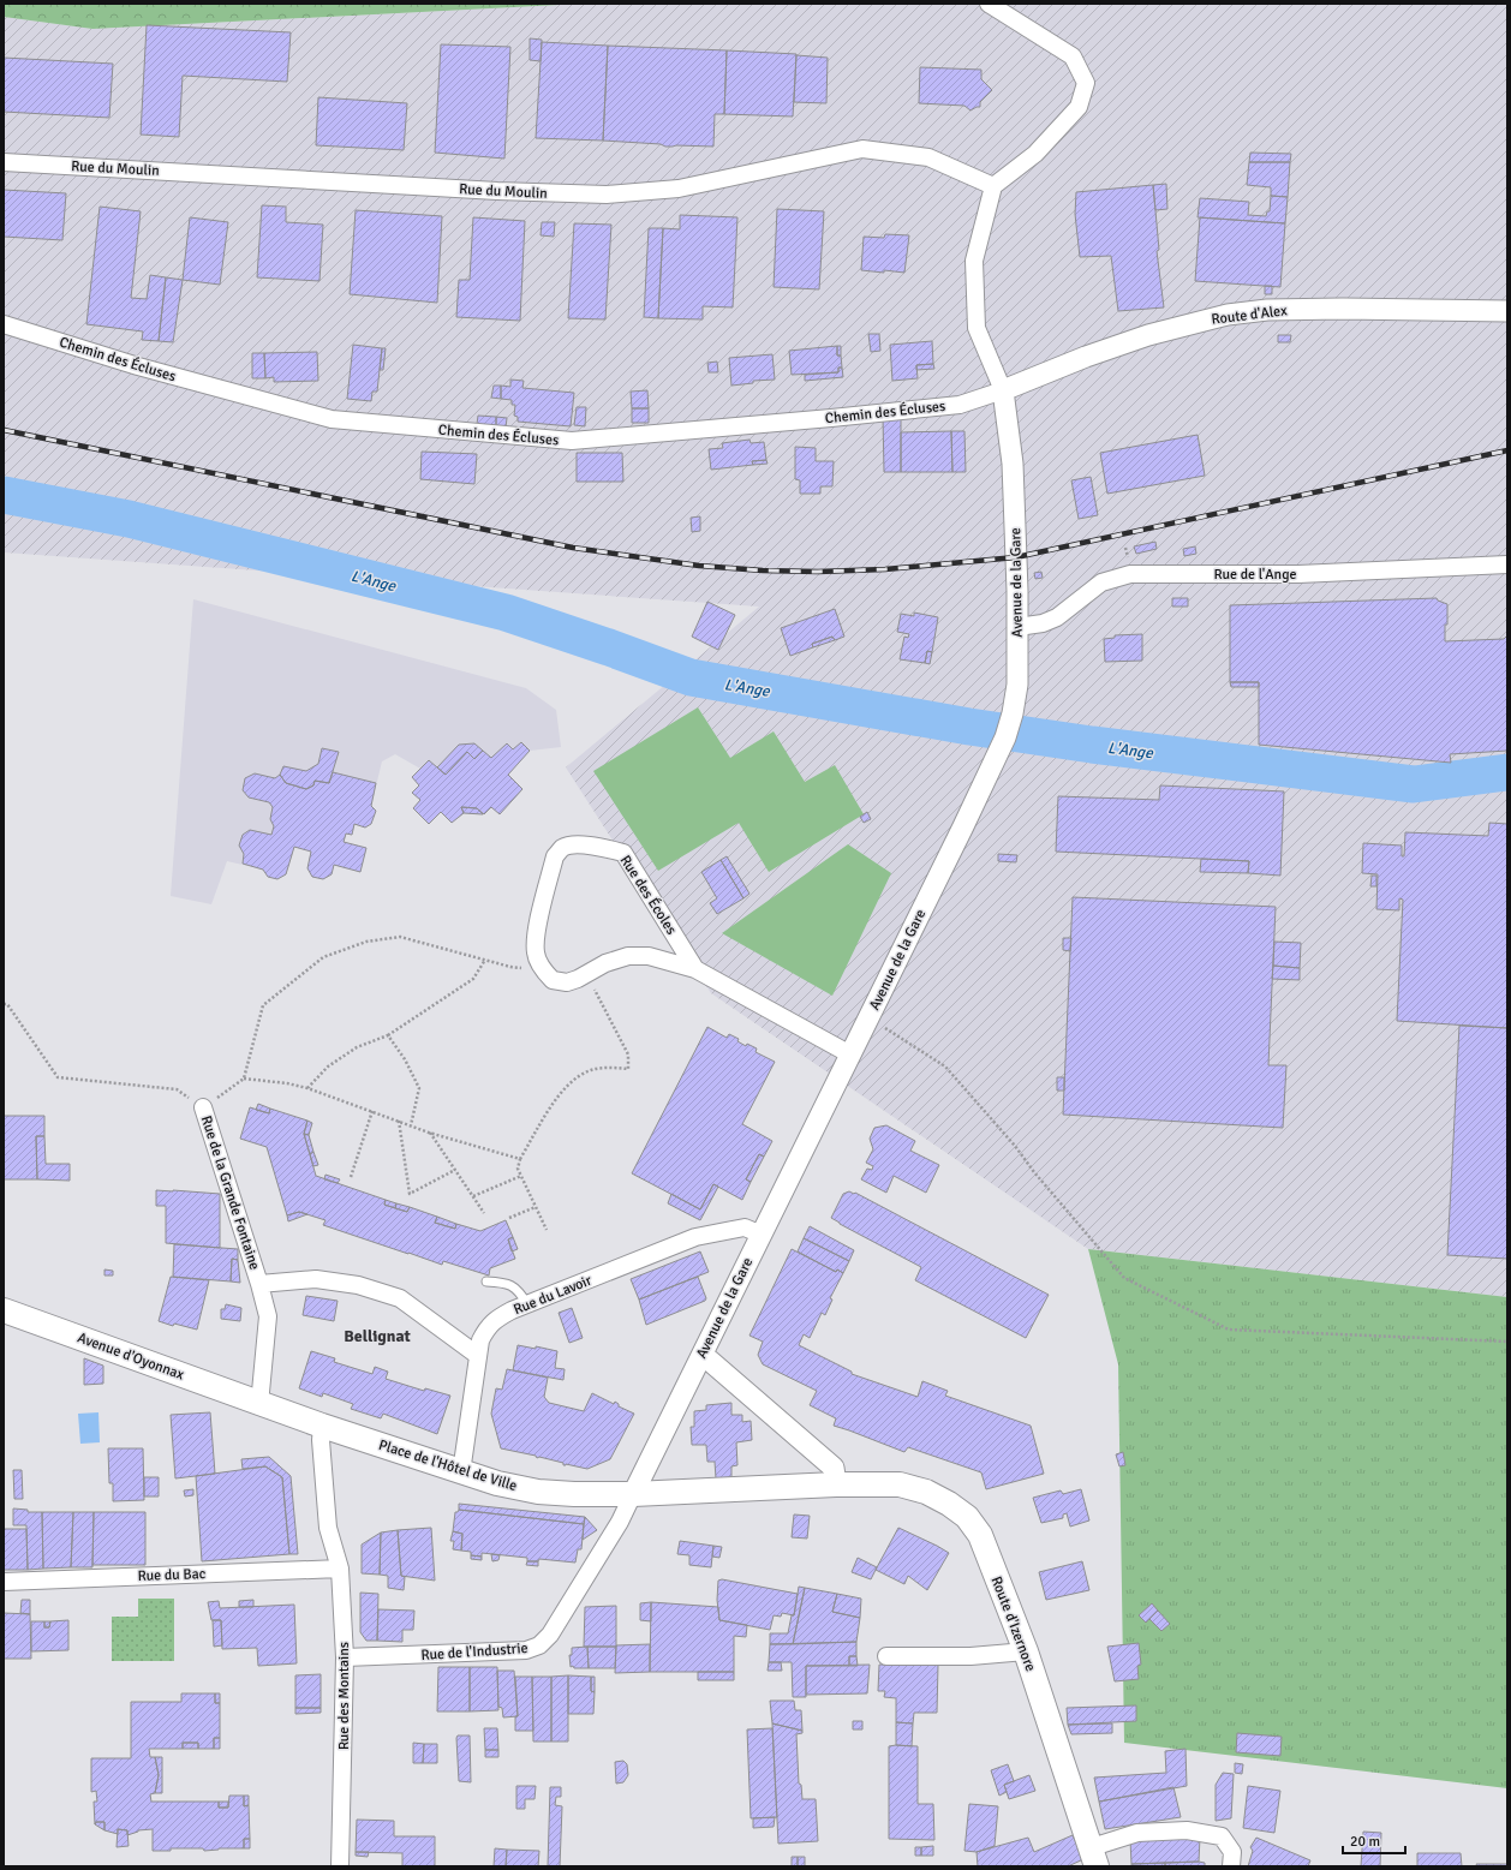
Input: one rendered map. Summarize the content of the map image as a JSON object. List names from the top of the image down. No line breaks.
{"streets":{"main road":["Avenue d'Oyonnax","Place de l'Hôtel de Ville","Route d'Izernore"],"street":["Rue du Moulin","Route d'Alex","Chemin des Écluses","Rue de l'Ange","Avenue de la Gare","Rue des Écoles","Rue de la Grande Fontaine","Rue du Lavoir","Rue du Bac","Rue de l'Industrie","Rue des Montains"]},"crossings":[["Route d'Alex","Chemin des Écluses"],["Route d'Alex","Avenue de la Gare"],["Chemin des Écluses","Avenue de la Gare"],["Rue de l'Ange","Avenue de la Gare"],["Avenue de la Gare","Rue des Écoles"],["Avenue de la Gare","Rue du Lavoir"],["Avenue de la Gare","Place de l'Hôtel de Ville"],["Avenue de la Gare","Route d'Izernore"],["Avenue de la Gare","Rue de l'Industrie"],["Rue de la Grande Fontaine","Avenue d'Oyonnax"],["Rue de la Grande Fontaine","Place de l'Hôtel de Ville"],["Rue du Lavoir","Place de l'Hôtel de Ville"],["Avenue d'Oyonnax","Place de l'Hôtel de Ville"],["Place de l'Hôtel de Ville","Route d'Izernore"],["Place de l'Hôtel de Ville","Rue de l'Industrie"],["Place de l'Hôtel de Ville","Rue des Montains"],["Rue du Bac","Rue des Montains"],["Route d'Izernore","Rue de l'Industrie"],["Rue de l'Industrie","Rue des Montains"]],"districts":["Bellignat"],"water":["L'Ange"],"scale_bar":"20 m"}
